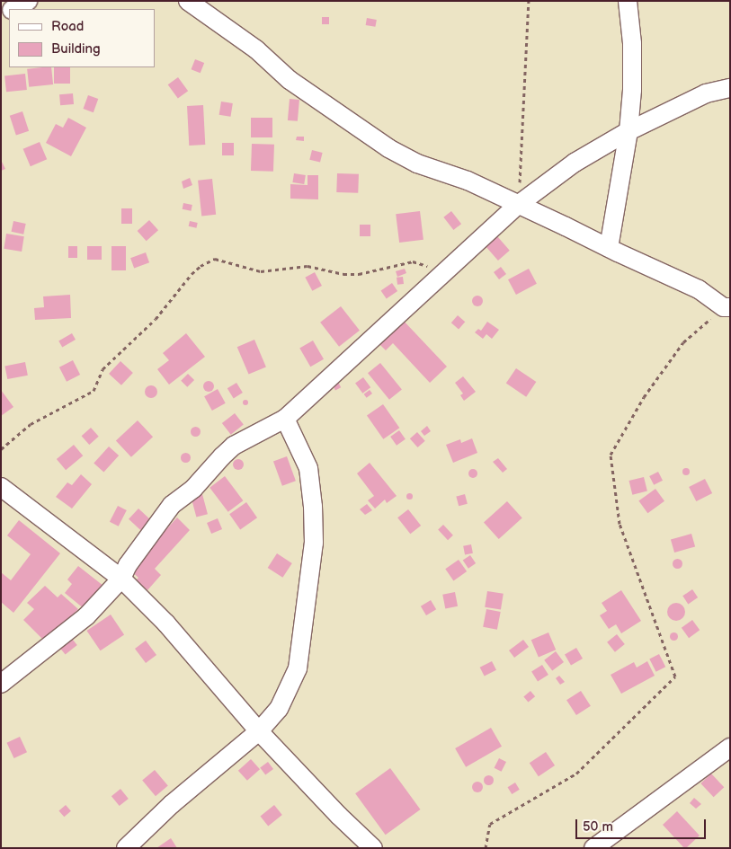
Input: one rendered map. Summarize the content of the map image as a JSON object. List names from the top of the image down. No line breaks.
{"legend":["Road","Building"],"scale_bar":"50 m"}
